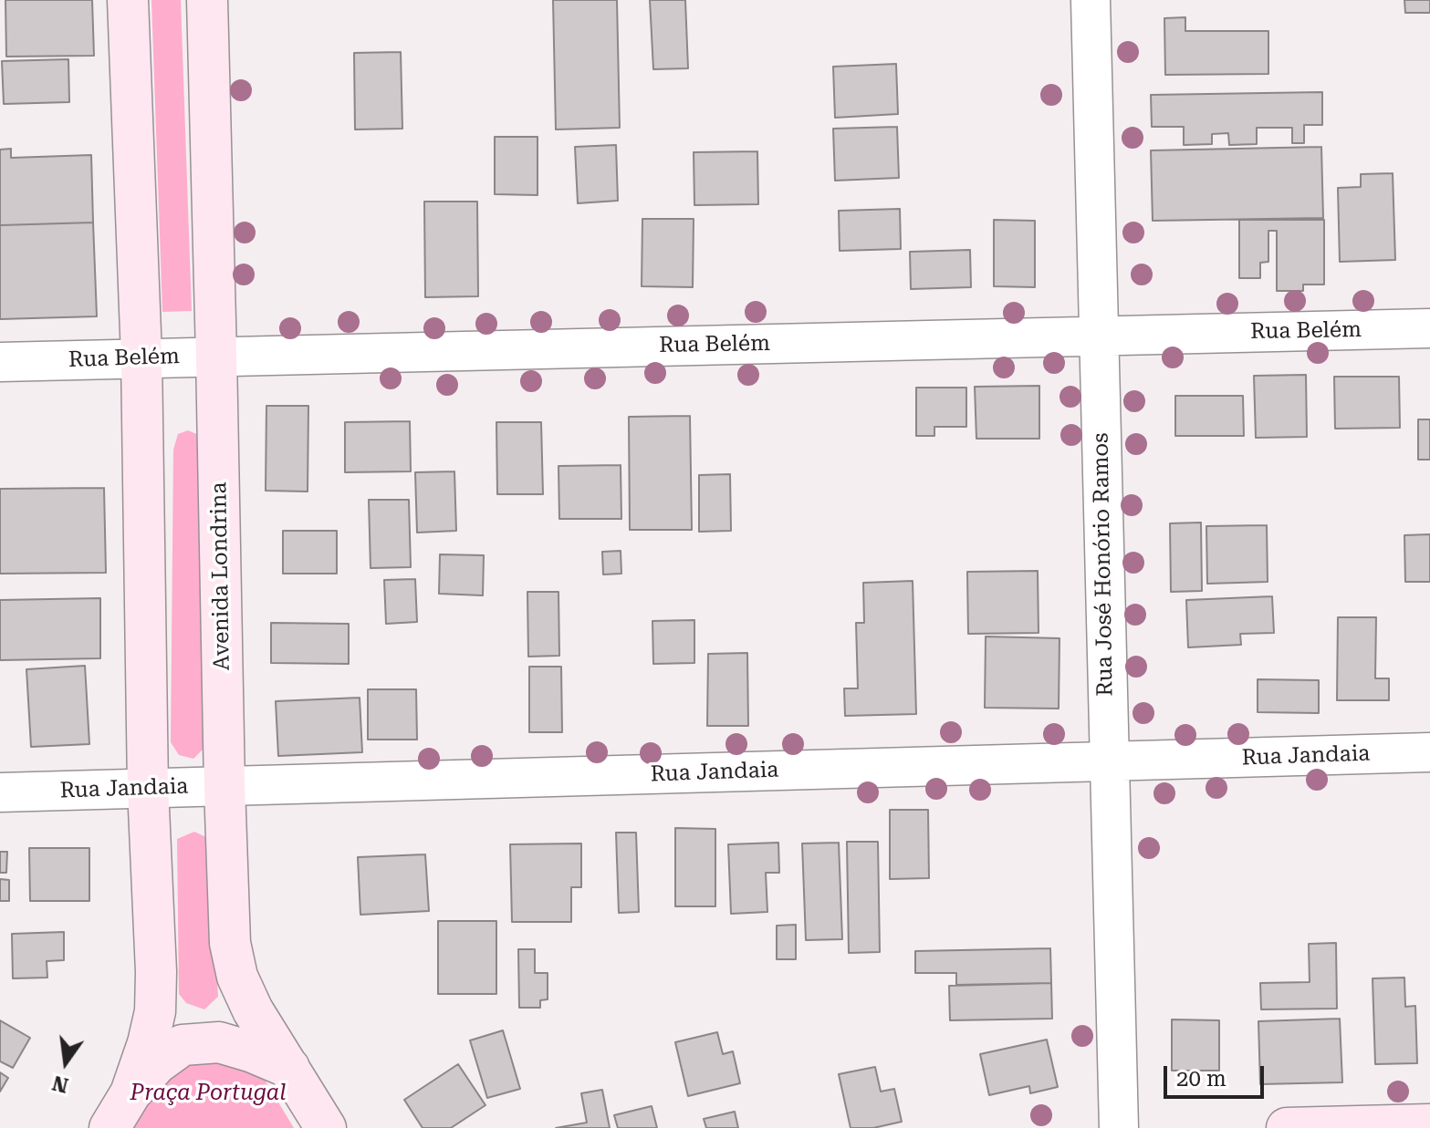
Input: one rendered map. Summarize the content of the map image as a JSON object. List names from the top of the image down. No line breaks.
{"streets":{"main road":["Avenida Londrina"],"street":["Rua Belém","Rua José Honório Ramos","Rua Jandaia"]},"crossings":[["Rua Belém","Rua José Honório Ramos"],["Rua Belém","Avenida Londrina"],["Rua José Honório Ramos","Rua Jandaia"],["Avenida Londrina","Rua Jandaia"]],"parks":["Praça Portugal"],"scale_bar":"20 m","north":"bottom"}
